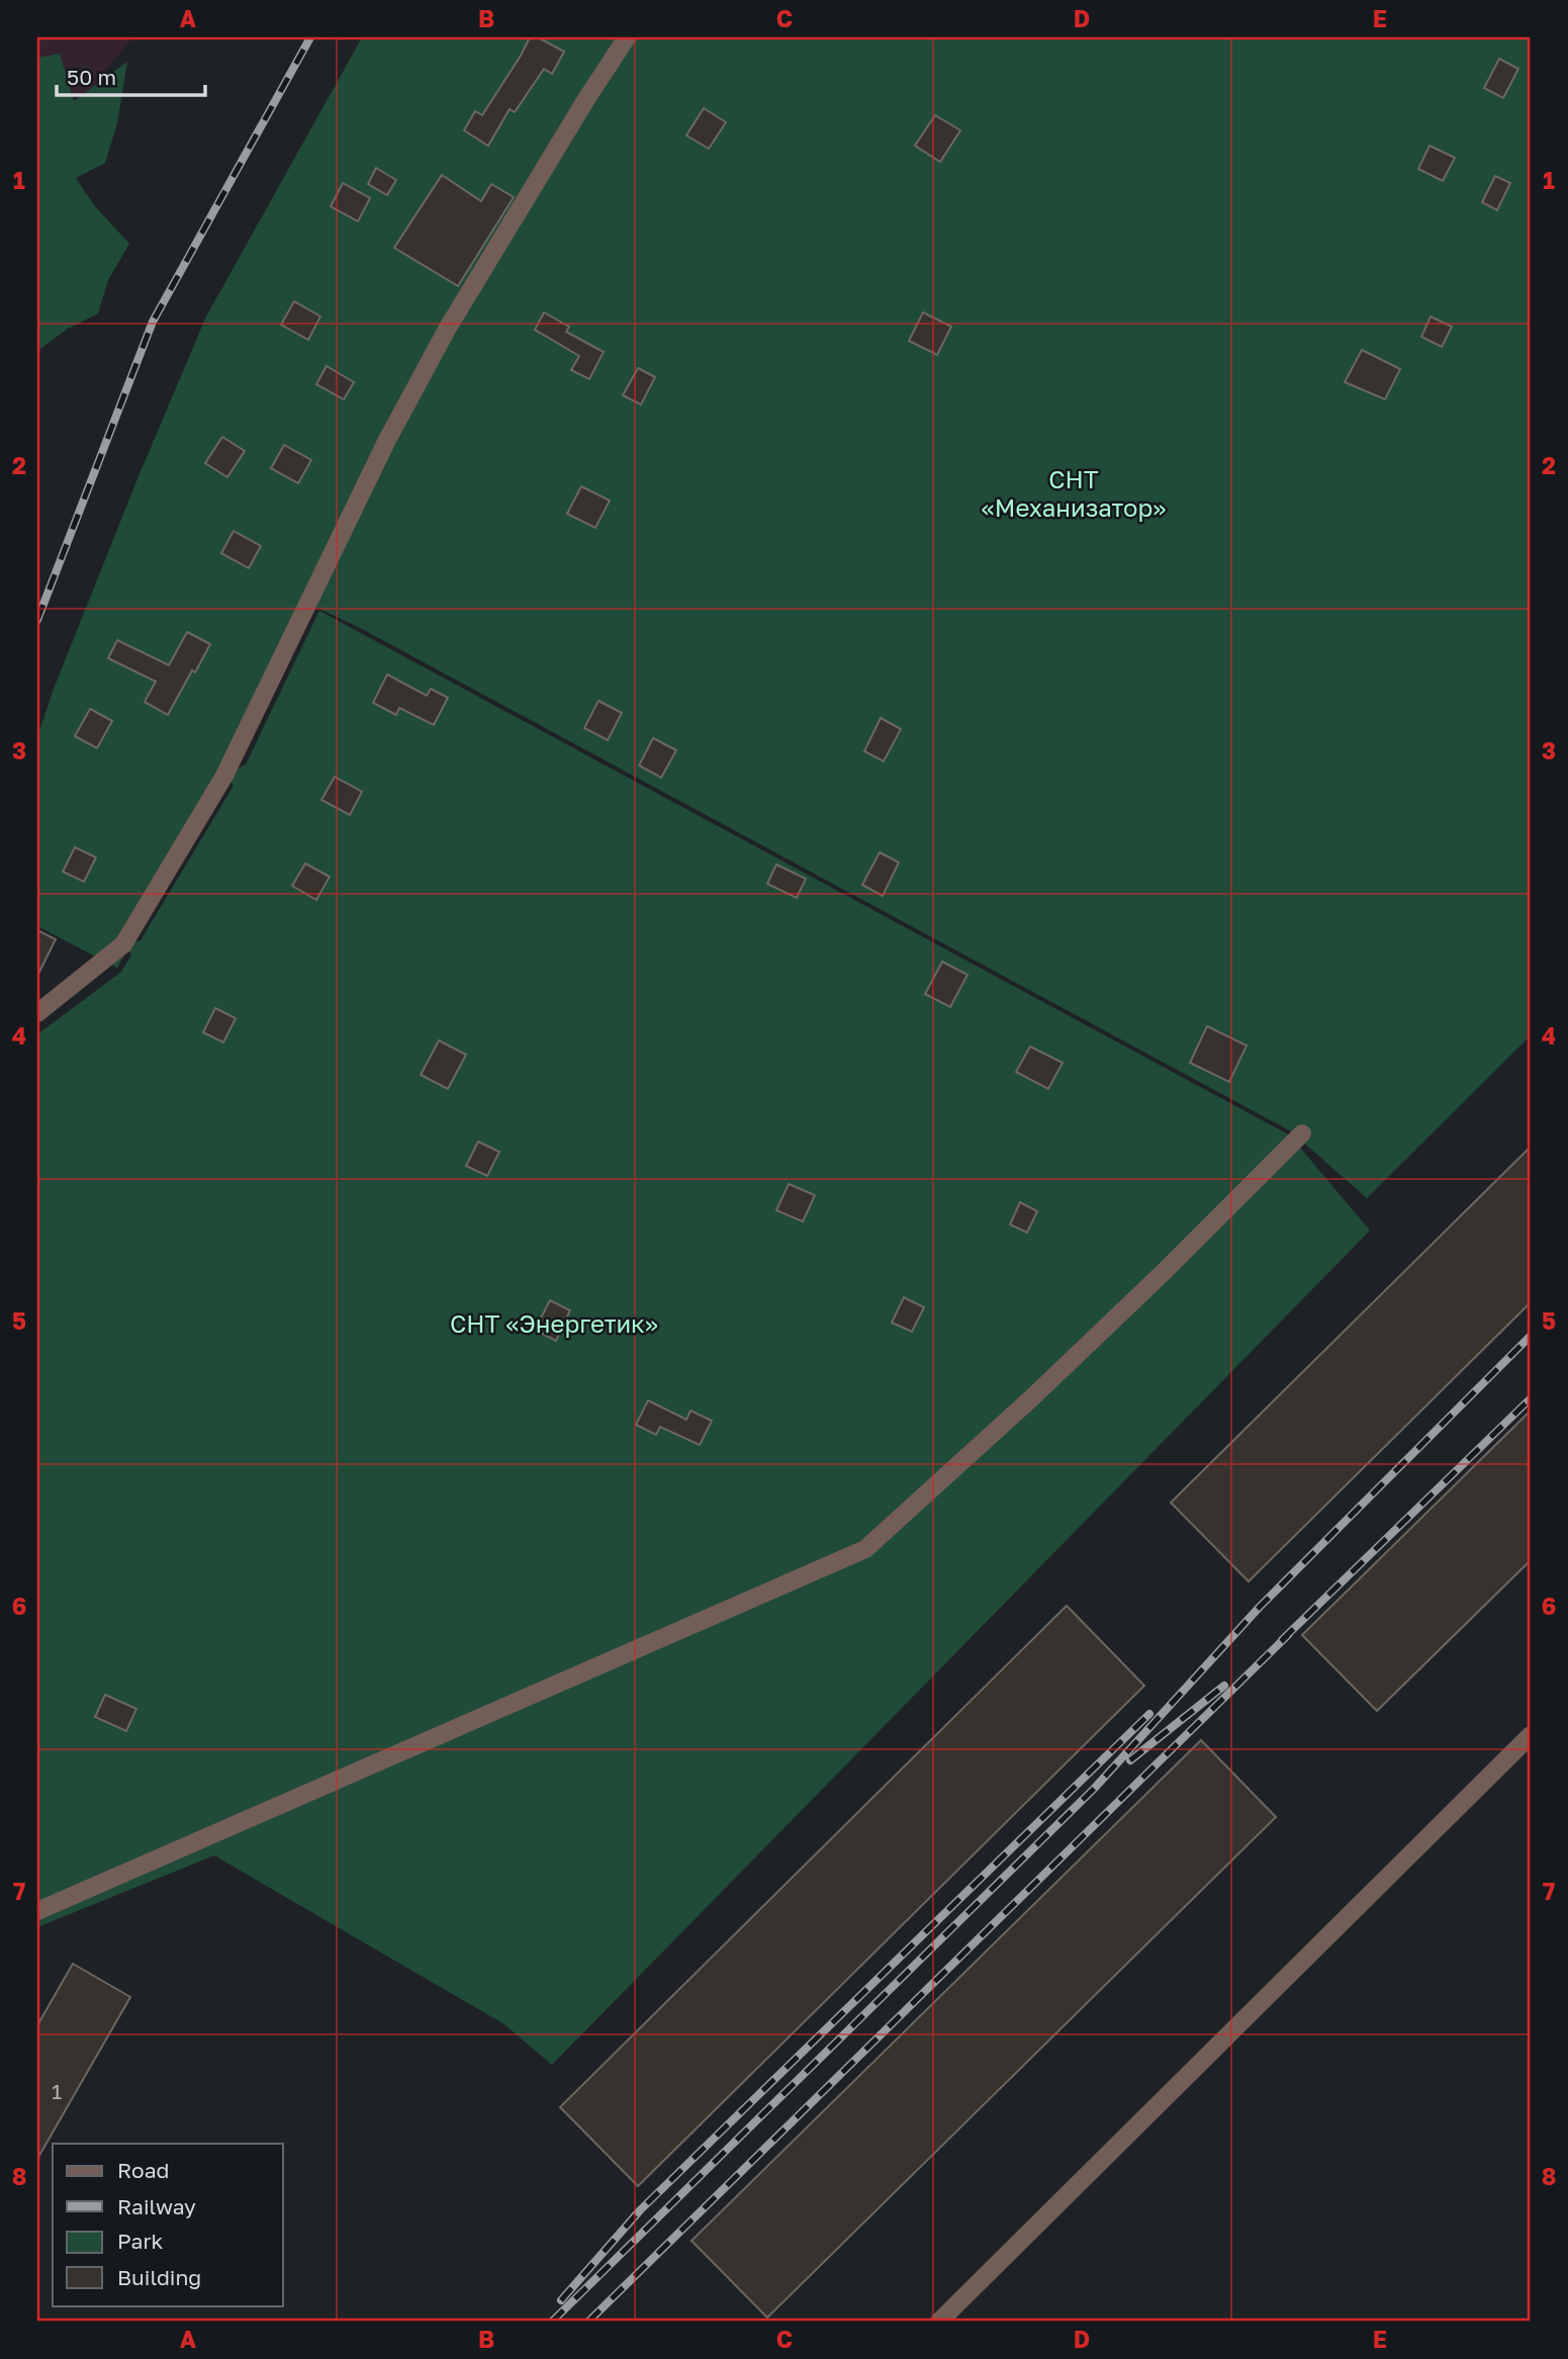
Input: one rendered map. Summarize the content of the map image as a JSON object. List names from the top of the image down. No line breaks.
{"parks":["СНТ «Механизатор»","СНТ «Энергетик»"],"house_numbers":["1"],"legend":["Road","Railway","Park","Building"],"scale_bar":"50 m","grid":{"columns":["A","B","C","D","E"],"rows":["1","2","3","4","5","6","7","8"]}}
